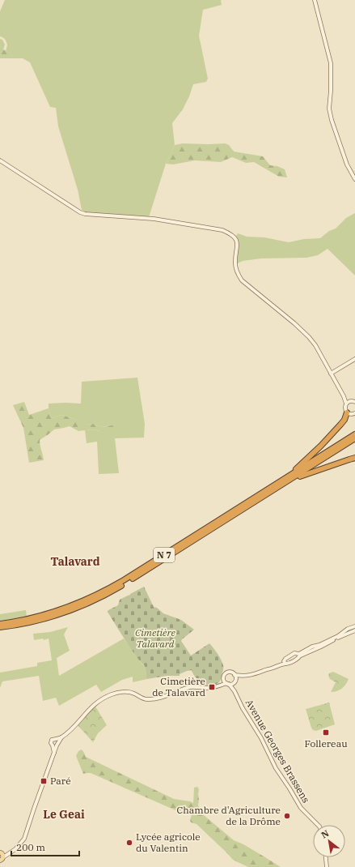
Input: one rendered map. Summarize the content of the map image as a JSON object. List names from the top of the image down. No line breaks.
{"streets":{"highway":["N 7"],"street":["Avenue Georges Brassens"]},"districts":["Talavard","Le Geai"],"parks":["Cimetière Talavard"],"places":{"transit":["Cimetière de Talavard","Follereau","Paré"],"other":["Chambre d'Agriculture de la Drôme","Lycée agricole du Valentin"]},"scale_bar":"200 m","north":"top left"}
